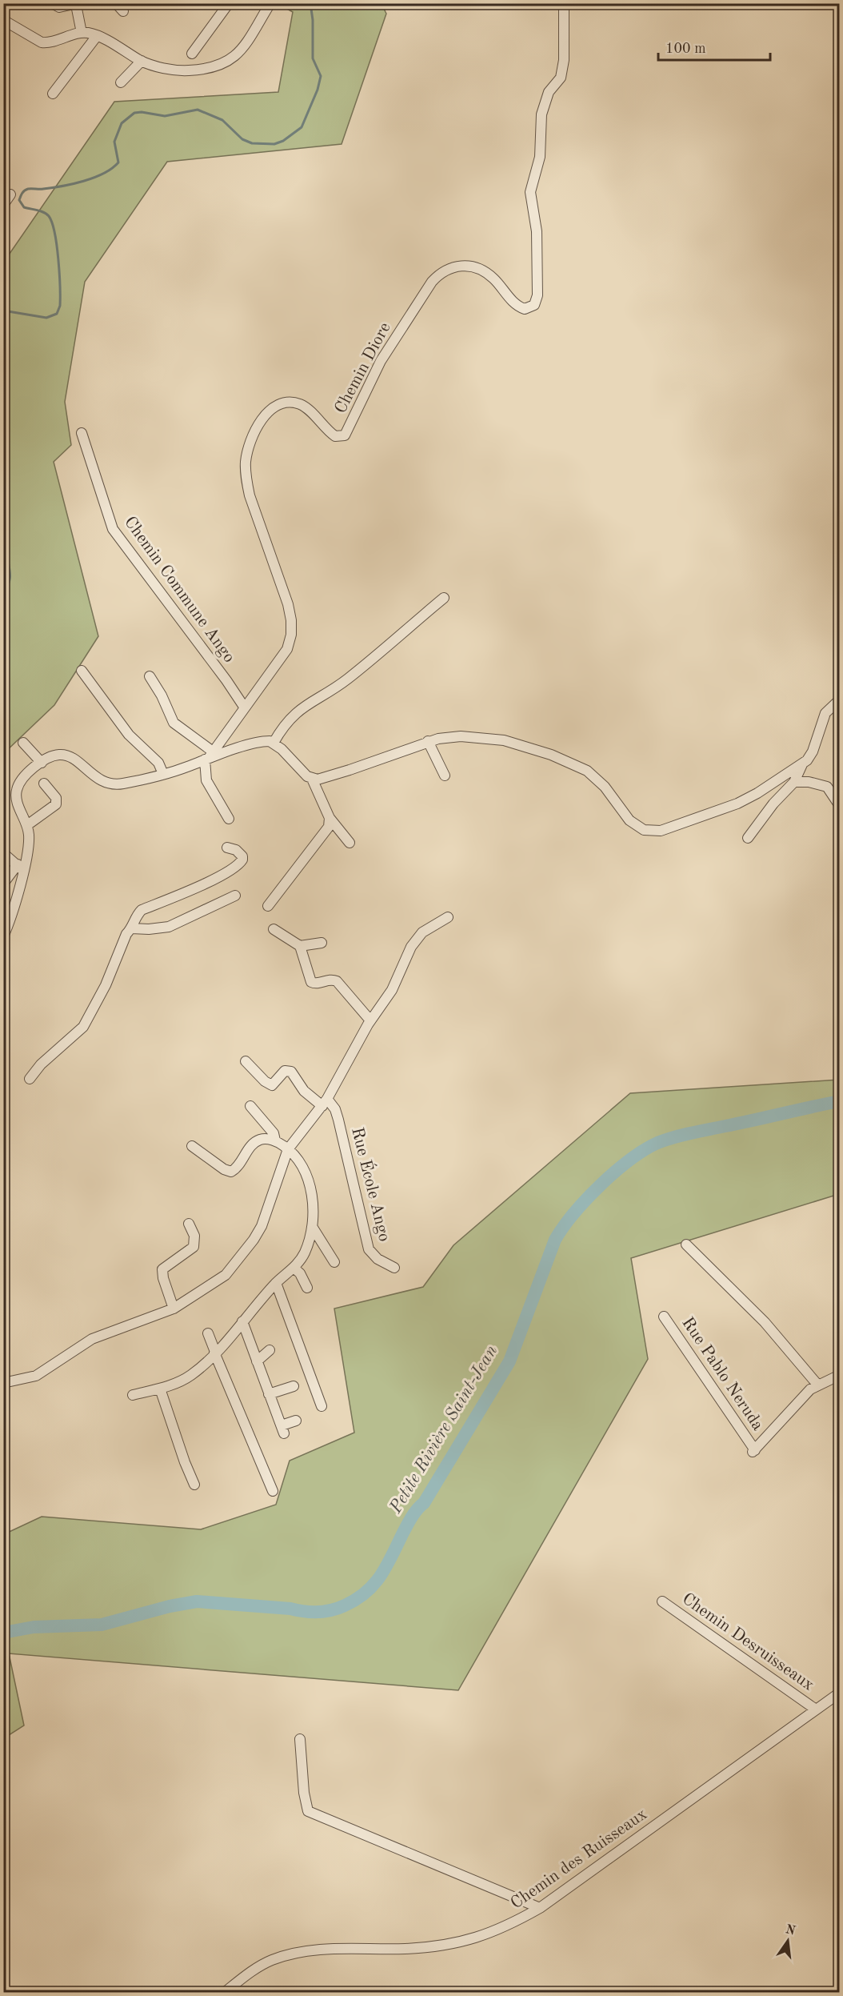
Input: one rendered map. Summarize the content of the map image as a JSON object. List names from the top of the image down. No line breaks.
{"streets":{"street":["Chemin Diore","Chemin Commune Ango","Rue École Ango","Rue Pablo Neruda","Chemin Desruisseaux","Chemin des Ruisseaux"]},"crossings":[["Chemin Diore","Chemin Commune Ango"],["Chemin Desruisseaux","Chemin des Ruisseaux"]],"water":["Petite Rivière Saint-Jean"],"scale_bar":"100 m","north":"top"}
